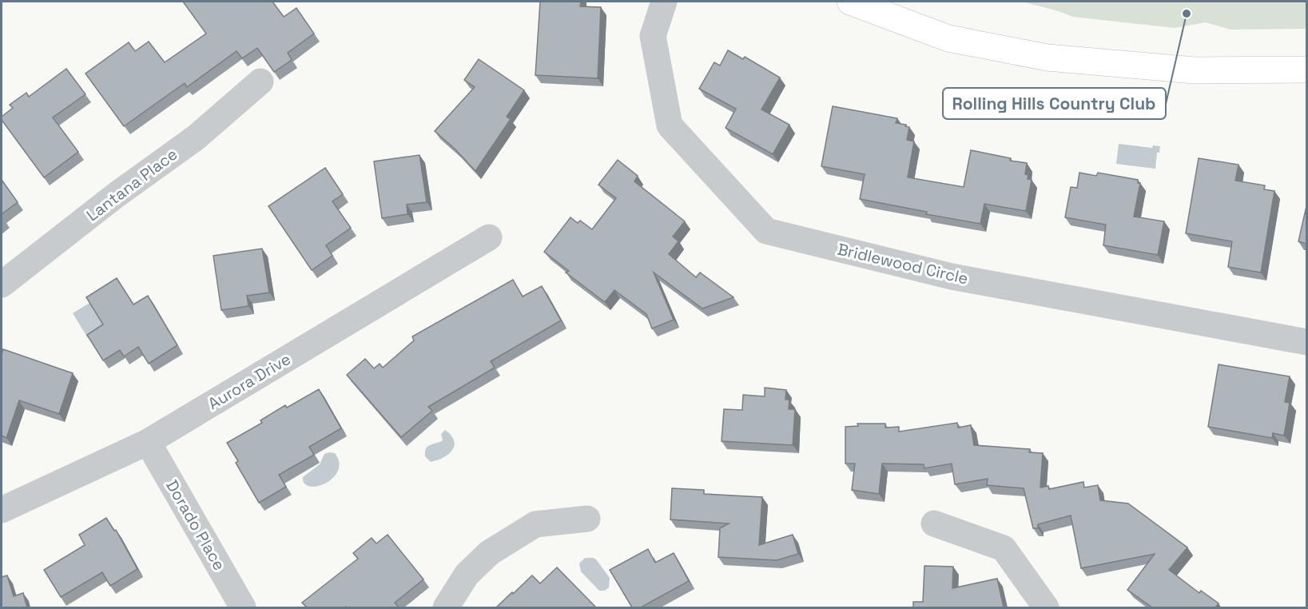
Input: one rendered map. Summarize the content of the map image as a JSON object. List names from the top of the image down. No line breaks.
{"streets":{"street":["Lantana Place","Bridlewood Circle","Aurora Drive","Dorado Place"]},"crossings":[["Aurora Drive","Dorado Place"]],"places":["Rolling Hills Country Club"]}
